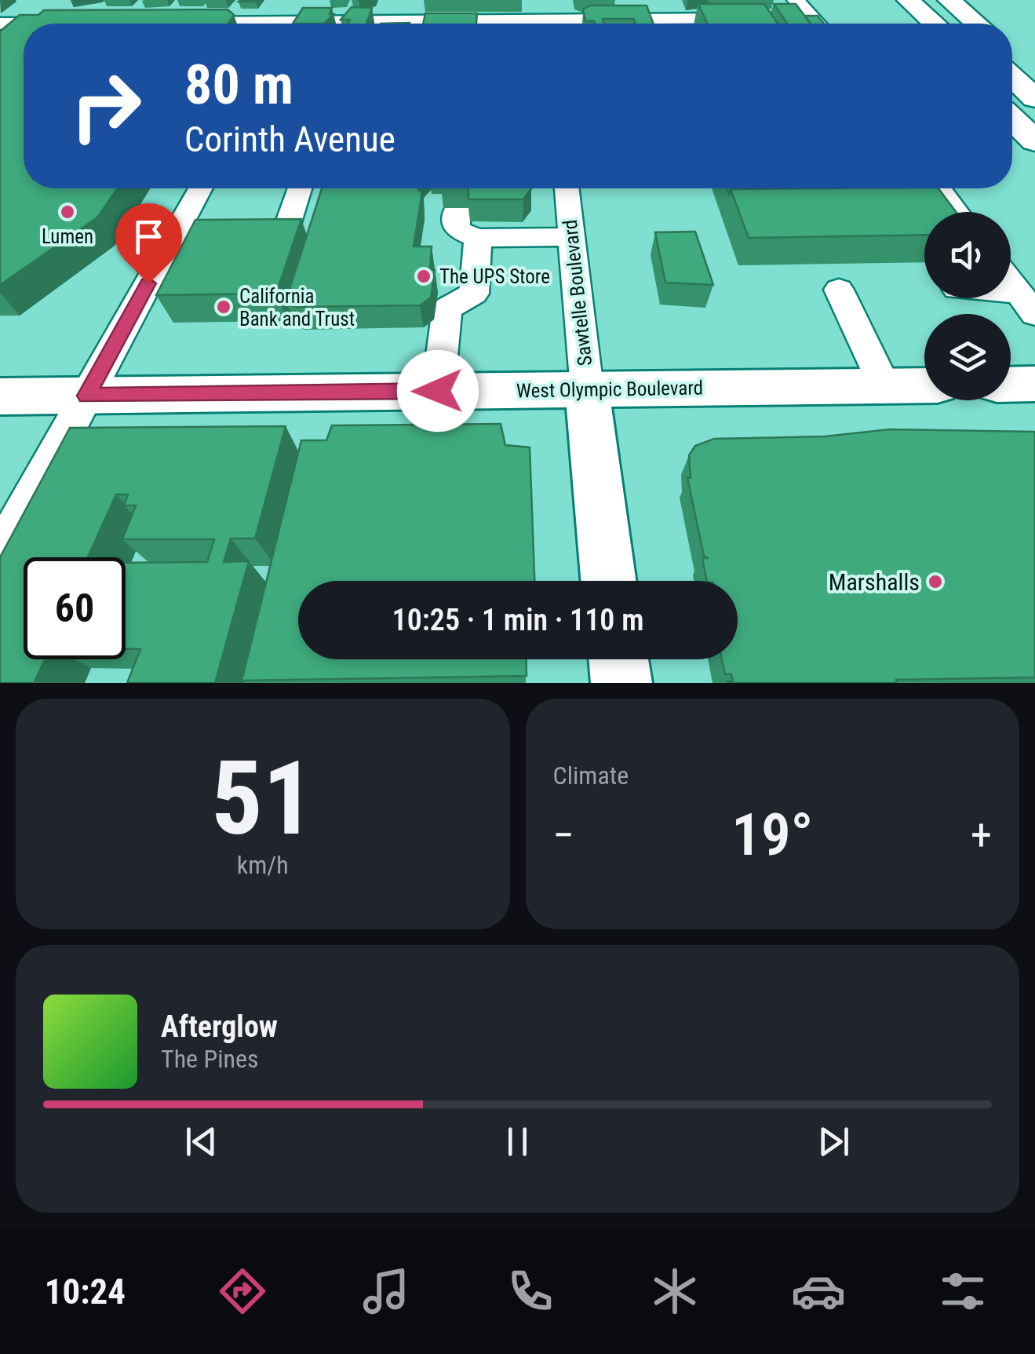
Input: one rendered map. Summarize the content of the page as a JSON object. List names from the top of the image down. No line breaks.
{"streets":{"main road":["Sawtelle Boulevard","West Olympic Boulevard"]},"crossings":[["Sawtelle Boulevard","West Olympic Boulevard"]],"places":["Lumen","The UPS Store","California Bank and Trust","Marshalls"],"page":{"turn":["80 m","Corinth Avenue"],"limit":"60","trip":"10:25 · 1 min · 110 m","tile":[["51","km/h"],"Climate"],"heat":["−","19°","+"],"song":["Afterglow","The Pines"],"tabs":"10:24"}}
